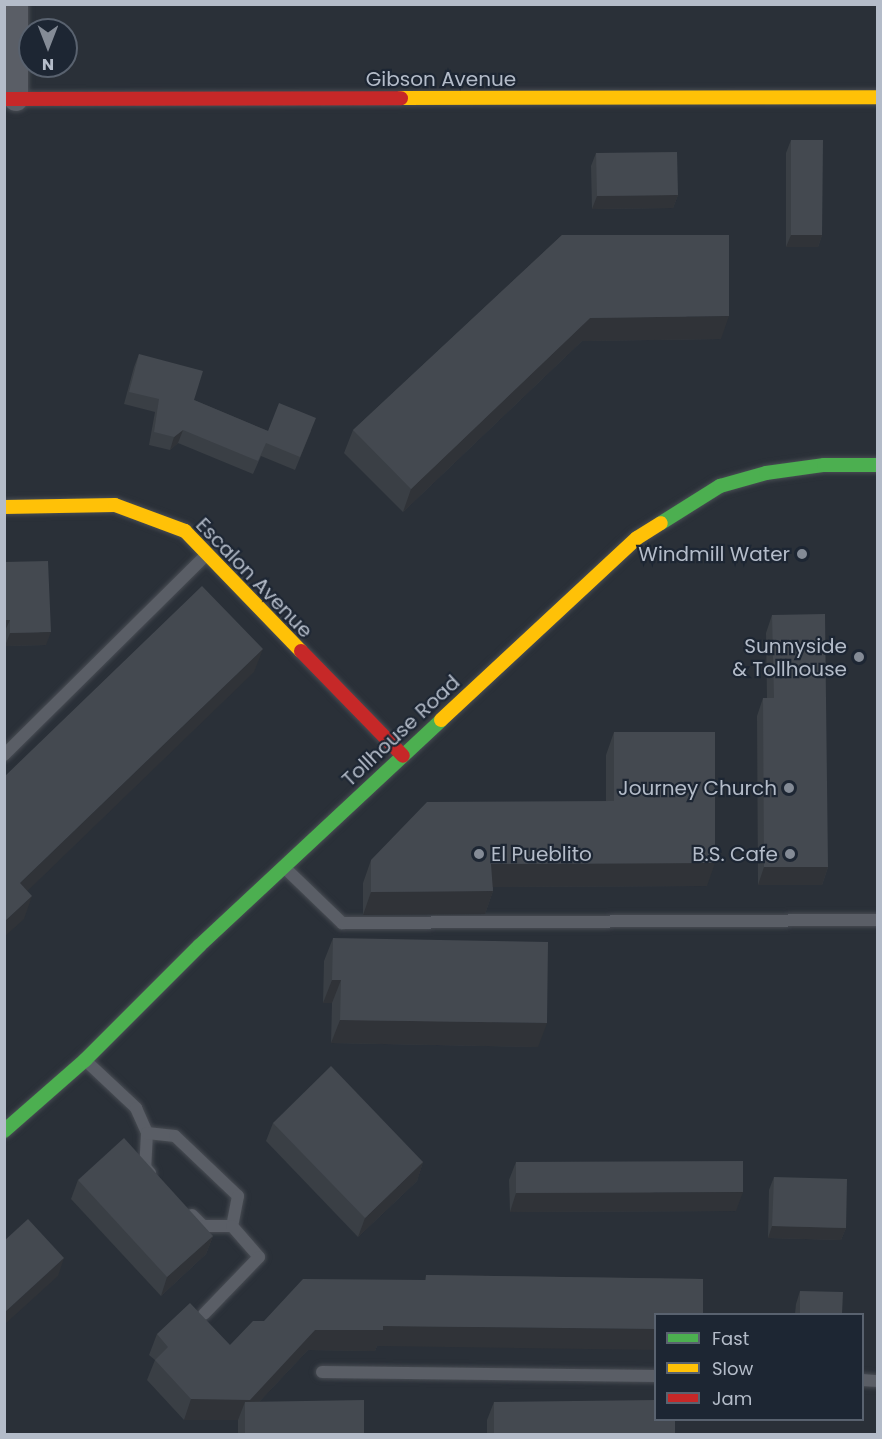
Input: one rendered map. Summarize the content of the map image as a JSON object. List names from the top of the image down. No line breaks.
{"streets":{"street":["Gibson Avenue","Escalon Avenue","Tollhouse Road"]},"crossings":[["Escalon Avenue","Tollhouse Road"]],"places":["Windmill Water","Sunnyside & Tollhouse","Journey Church","El Pueblito","B.S. Cafe"],"legend":["Fast","Slow","Jam"],"north":"bottom"}
